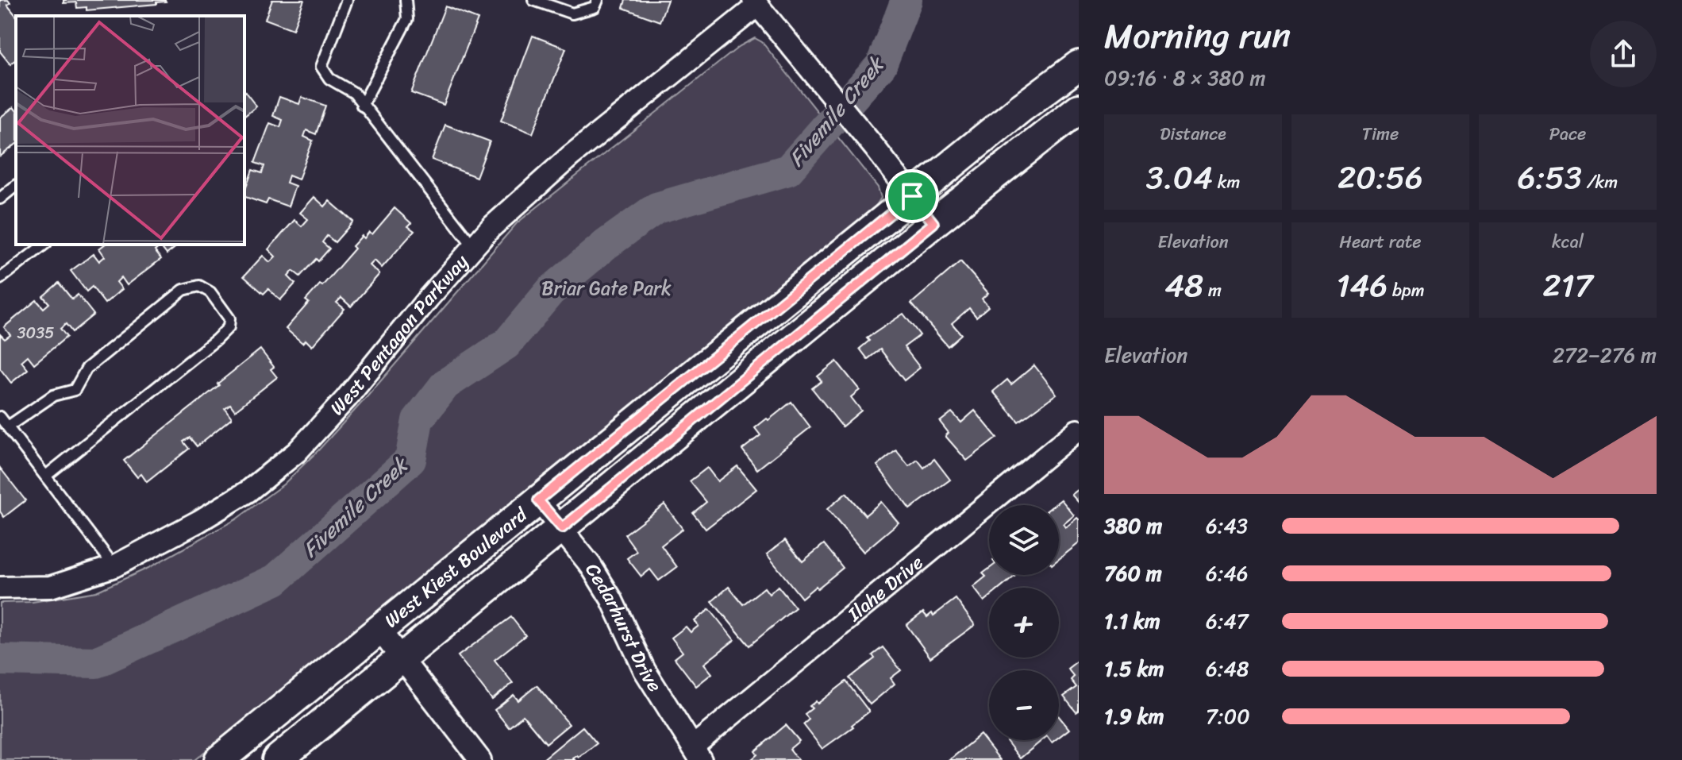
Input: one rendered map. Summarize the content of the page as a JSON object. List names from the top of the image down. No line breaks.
{"streets":{"main road":["West Kiest Boulevard"],"street":["West Pentagon Parkway","Ilahe Drive","Cedarhurst Drive"]},"crossings":[["West Kiest Boulevard","Cedarhurst Drive"],["Ilahe Drive","Cedarhurst Drive"]],"water":["Fivemile Creek"],"parks":["Briar Gate Park"],"house_numbers":["3035"],"page":{"heading":["Morning run","09:16 · 8 × 380 m"],"stats":[["Distance","3.04 km"],["Time","20:56"],["Pace","6:53 /km"],["Elevation","48 m"],["Heart rate","146 bpm"],["kcal","217"]],"chart":["Elevation","272–276 m"],"list":[{"name":"380 m","note":"6:43"},{"name":"760 m","note":"6:46"},{"name":"1.1 km","note":"6:47"},{"name":"1.5 km","note":"6:48"},{"name":"1.9 km","note":"7:00"}],"map_buttons":["+","−"]}}
